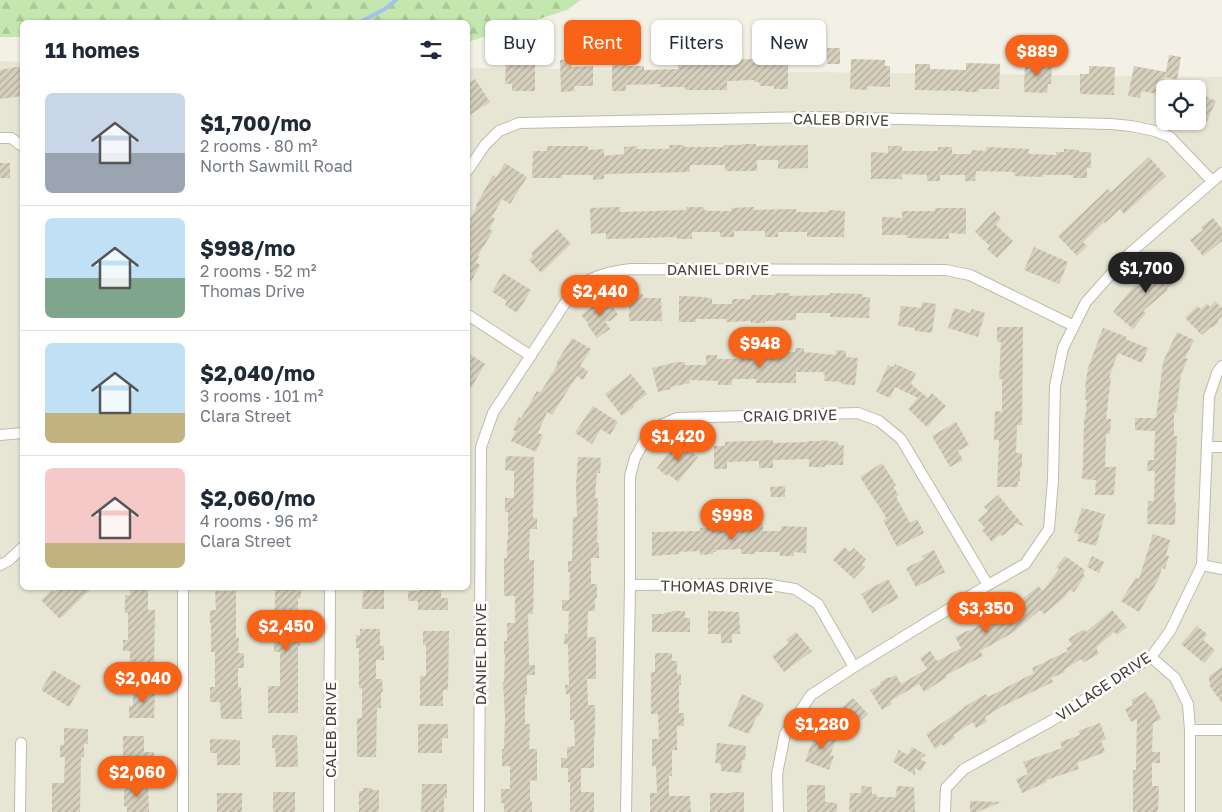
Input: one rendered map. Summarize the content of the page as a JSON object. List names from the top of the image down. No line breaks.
{"streets":{"street":["CALEB DRIVE","DANIEL DRIVE","CRAIG DRIVE","THOMAS DRIVE","VILLAGE DRIVE"]},"crossings":[["CRAIG DRIVE","THOMAS DRIVE"]],"page":{"chip":["Buy","Rent","Filters","New"],"heading":"11 homes","price":["$889","$1,700","$2,440","$948","$1,420","$998","$3,350","$2,450","$2,040","$1,280","$2,060"],"list":[{"name":"$1,700/mo","note":"2 rooms · 80 m² · North Sawmill Road"},{"name":"$998/mo","note":"2 rooms · 52 m² · Thomas Drive"},{"name":"$2,040/mo","note":"3 rooms · 101 m² · Clara Street"},{"name":"$2,060/mo","note":"4 rooms · 96 m² · Clara Street"}]}}
